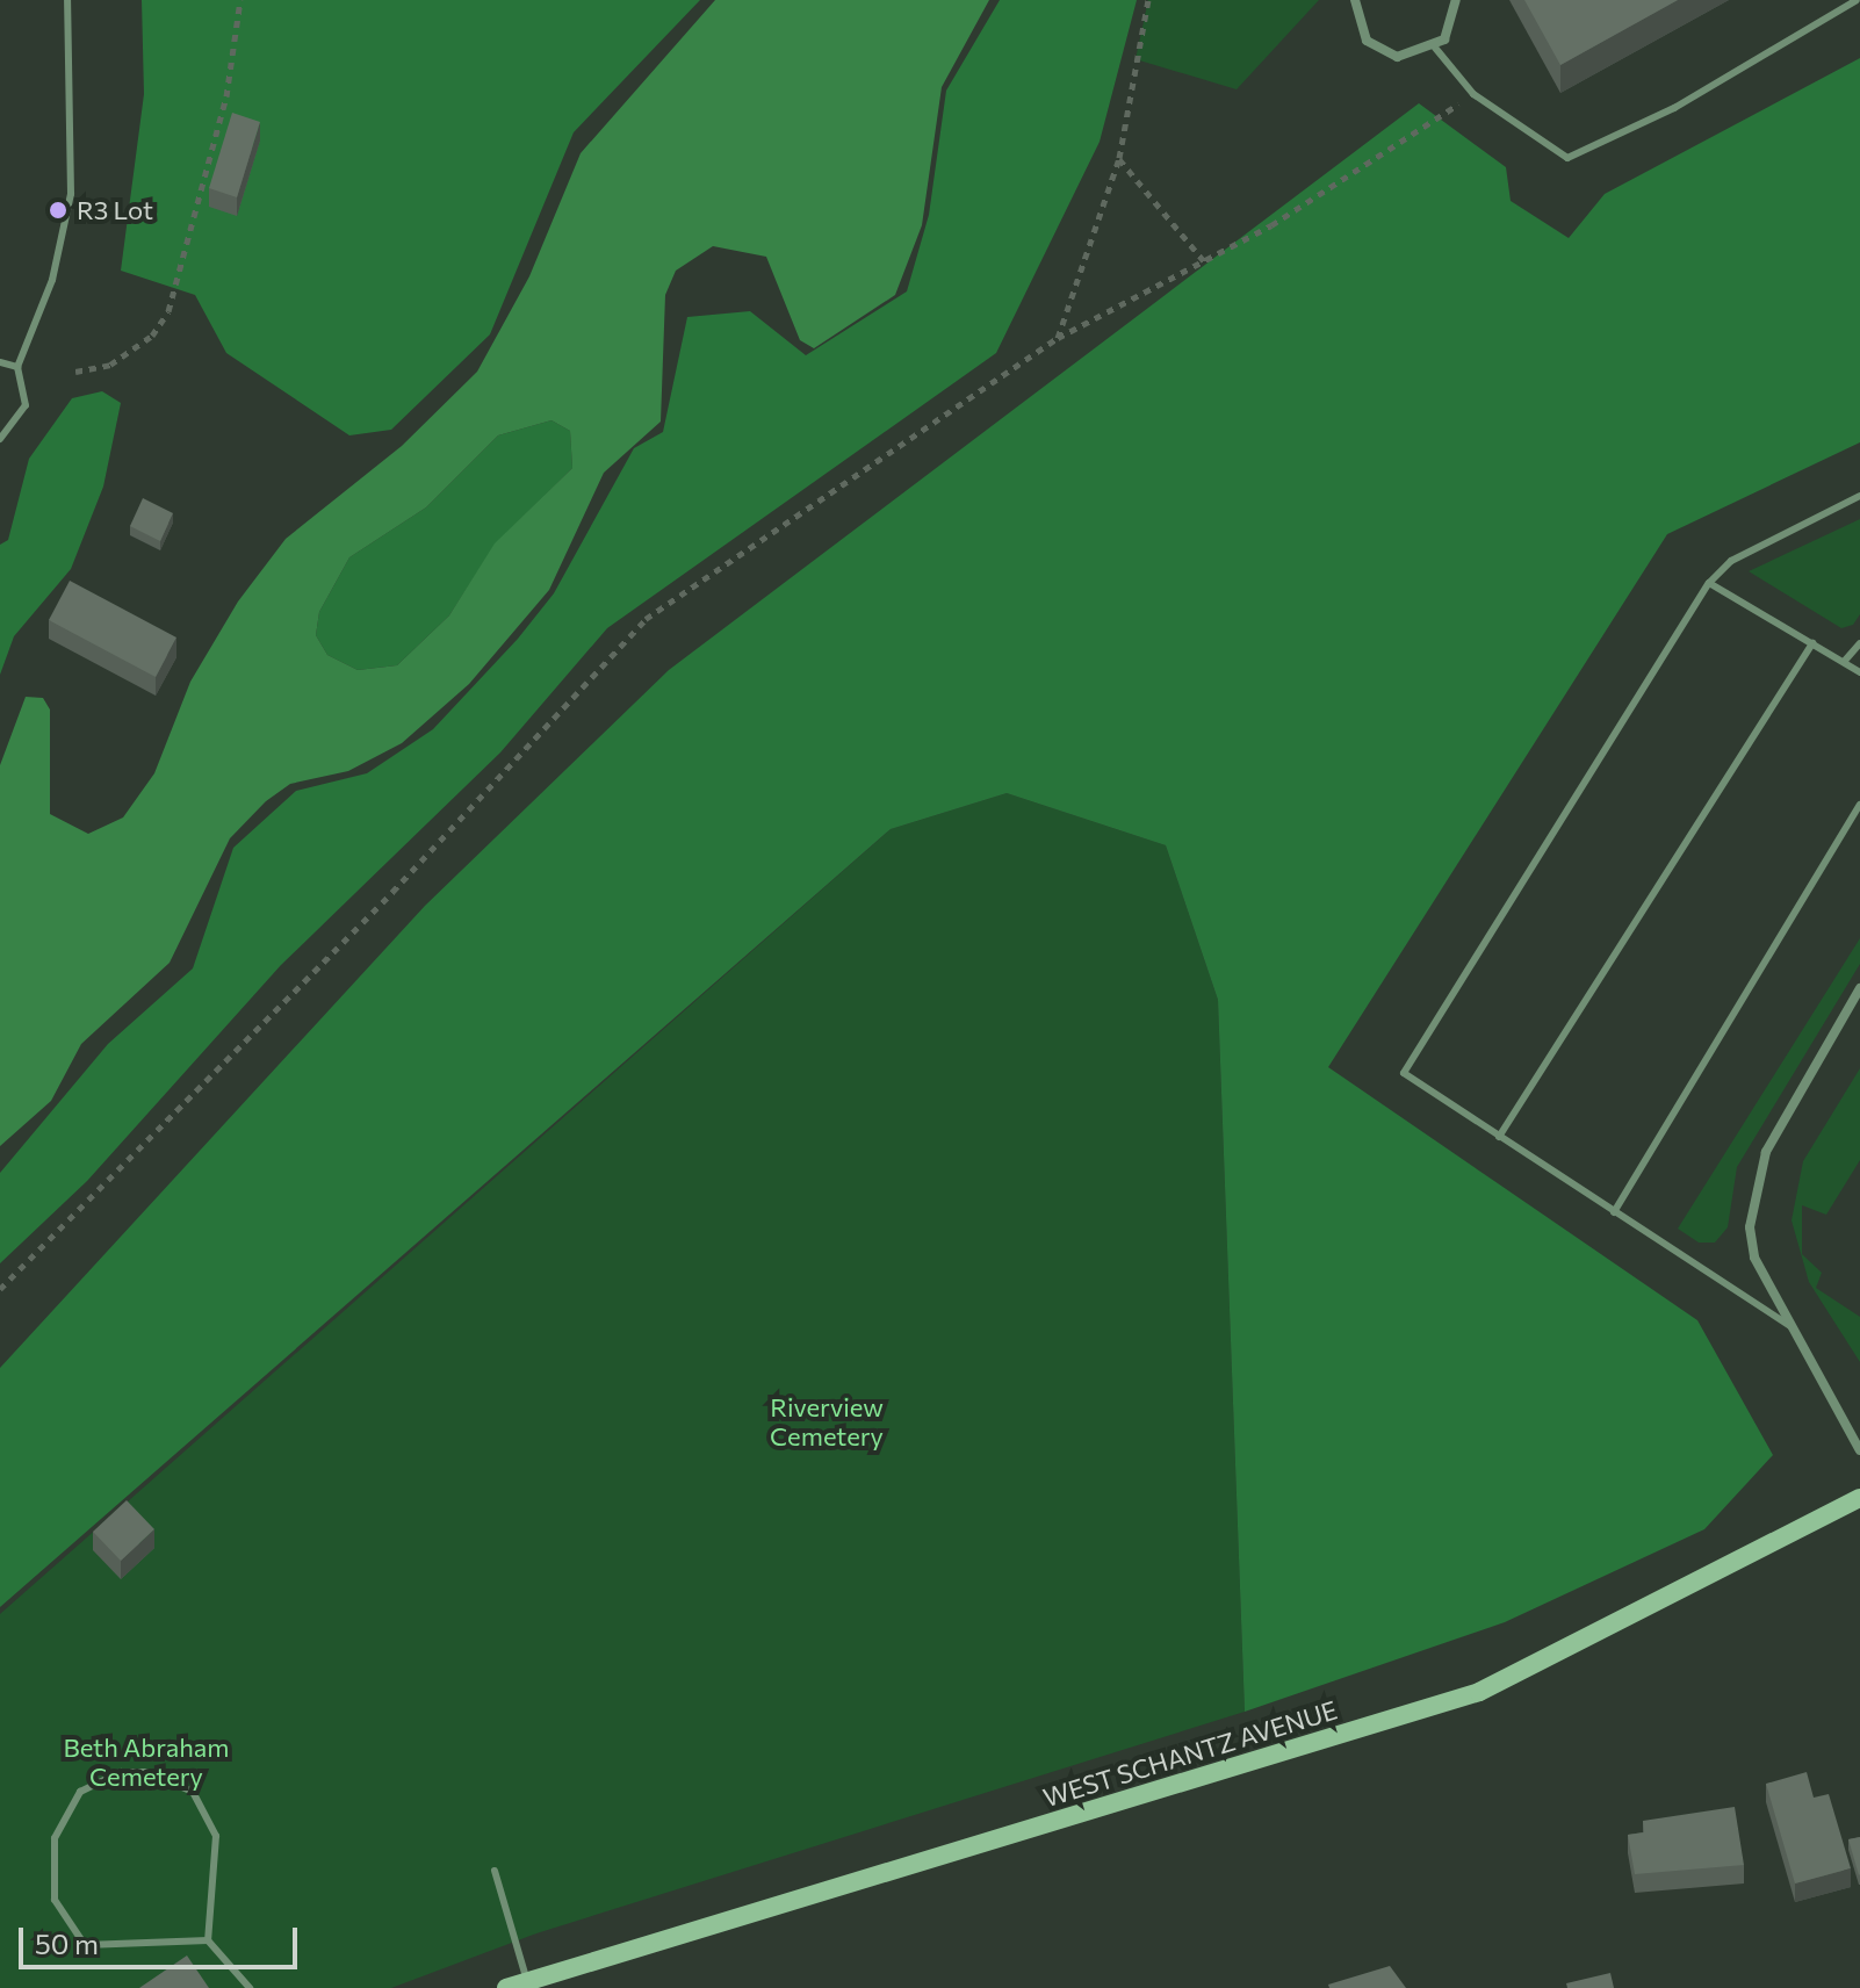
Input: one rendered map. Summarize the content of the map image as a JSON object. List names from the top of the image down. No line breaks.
{"streets":{"main road":["WEST SCHANTZ AVENUE"]},"parks":["Riverview Cemetery","Beth Abraham Cemetery"],"places":["R3 Lot"],"scale_bar":"50 m"}
